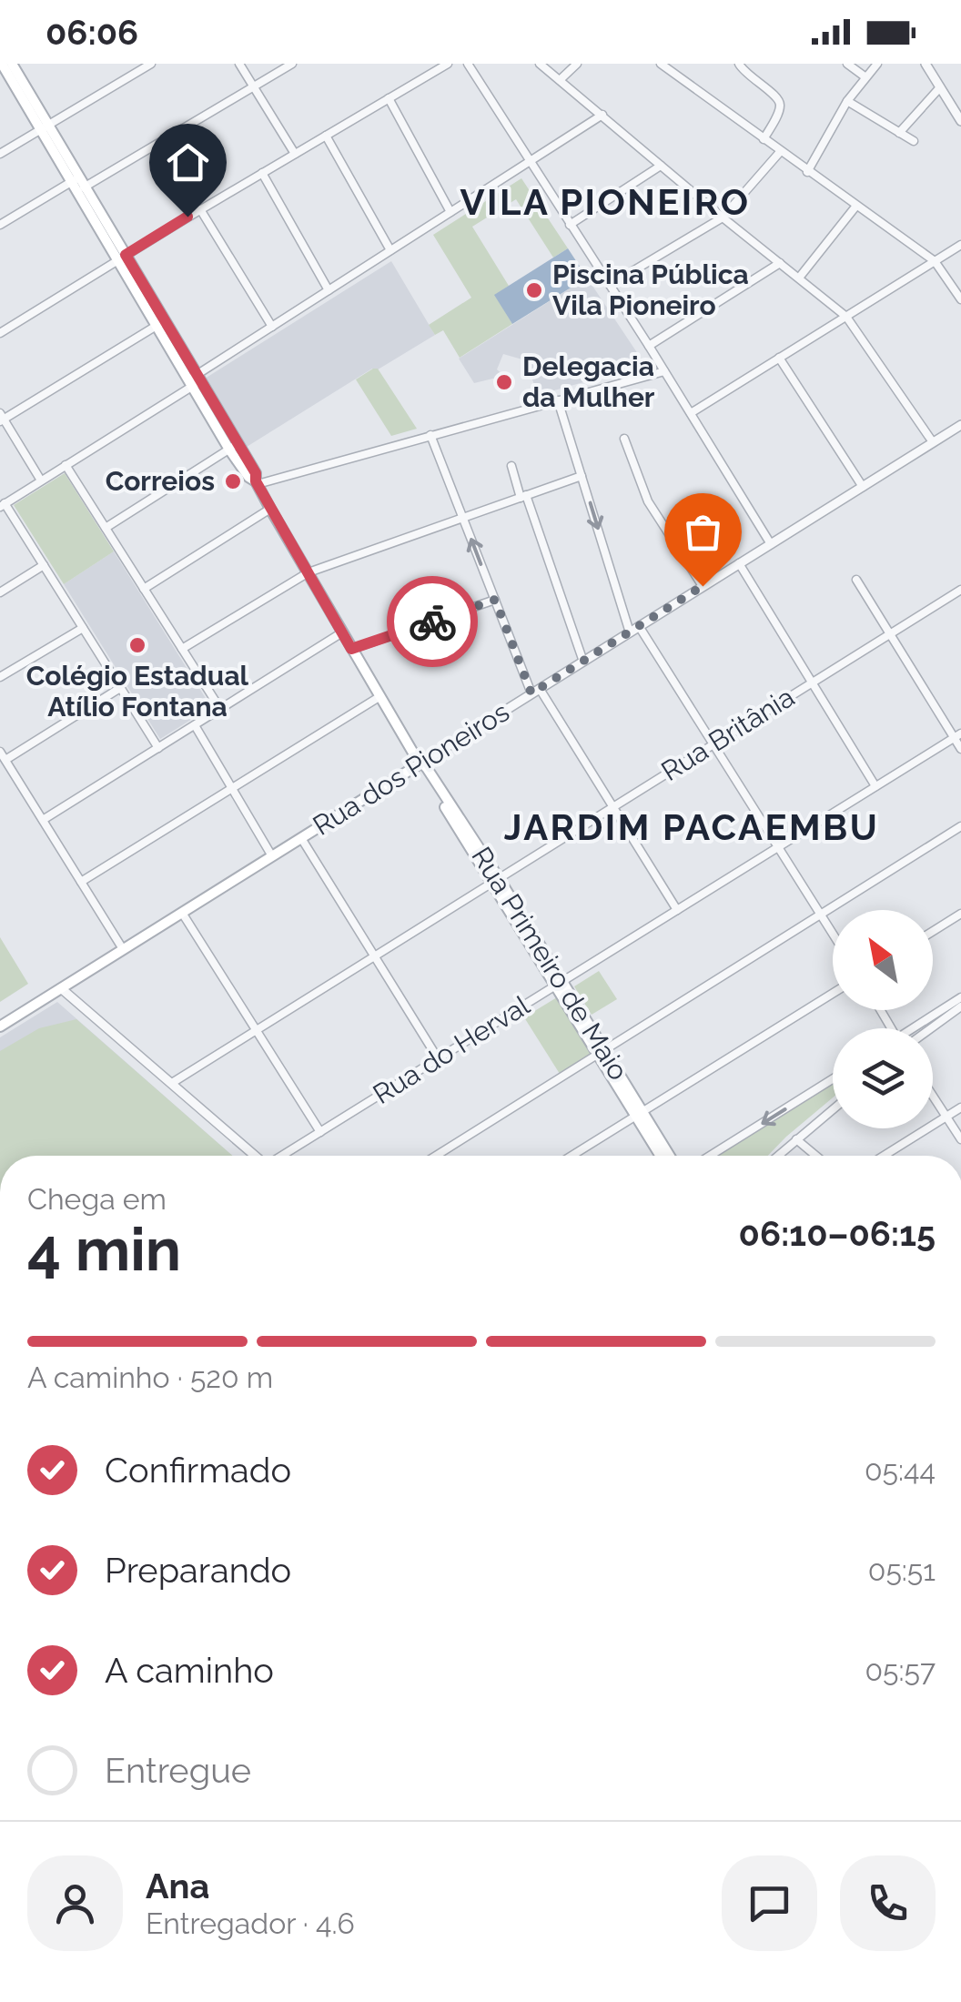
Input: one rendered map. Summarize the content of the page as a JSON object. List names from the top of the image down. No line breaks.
{"streets":{"main road":["Rua dos Pioneiros","Rua Primeiro de Maio"],"street":["Rua Britânia","Rua do Herval"]},"crossings":[["Rua Britânia","Rua Primeiro de Maio"],["Rua dos Pioneiros","Rua Primeiro de Maio"],["Rua Primeiro de Maio","Rua do Herval"]],"districts":["VILA PIONEIRO","JARDIM PACAEMBU"],"places":["Piscina Pública Vila Pioneiro","Delegacia da Mulher","Correios","Colégio Estadual Atílio Fontana"],"north":"top left","page":{"status":"06:06","heading":["4 min","Chega em","06:10–06:15"],"panel":["Ana","Entregador · 4.6"],"bar":"A caminho · 520 m","list":[["Confirmado","05:44"],["Preparando","05:51"],["A caminho","05:57"],"Entregue"]}}
